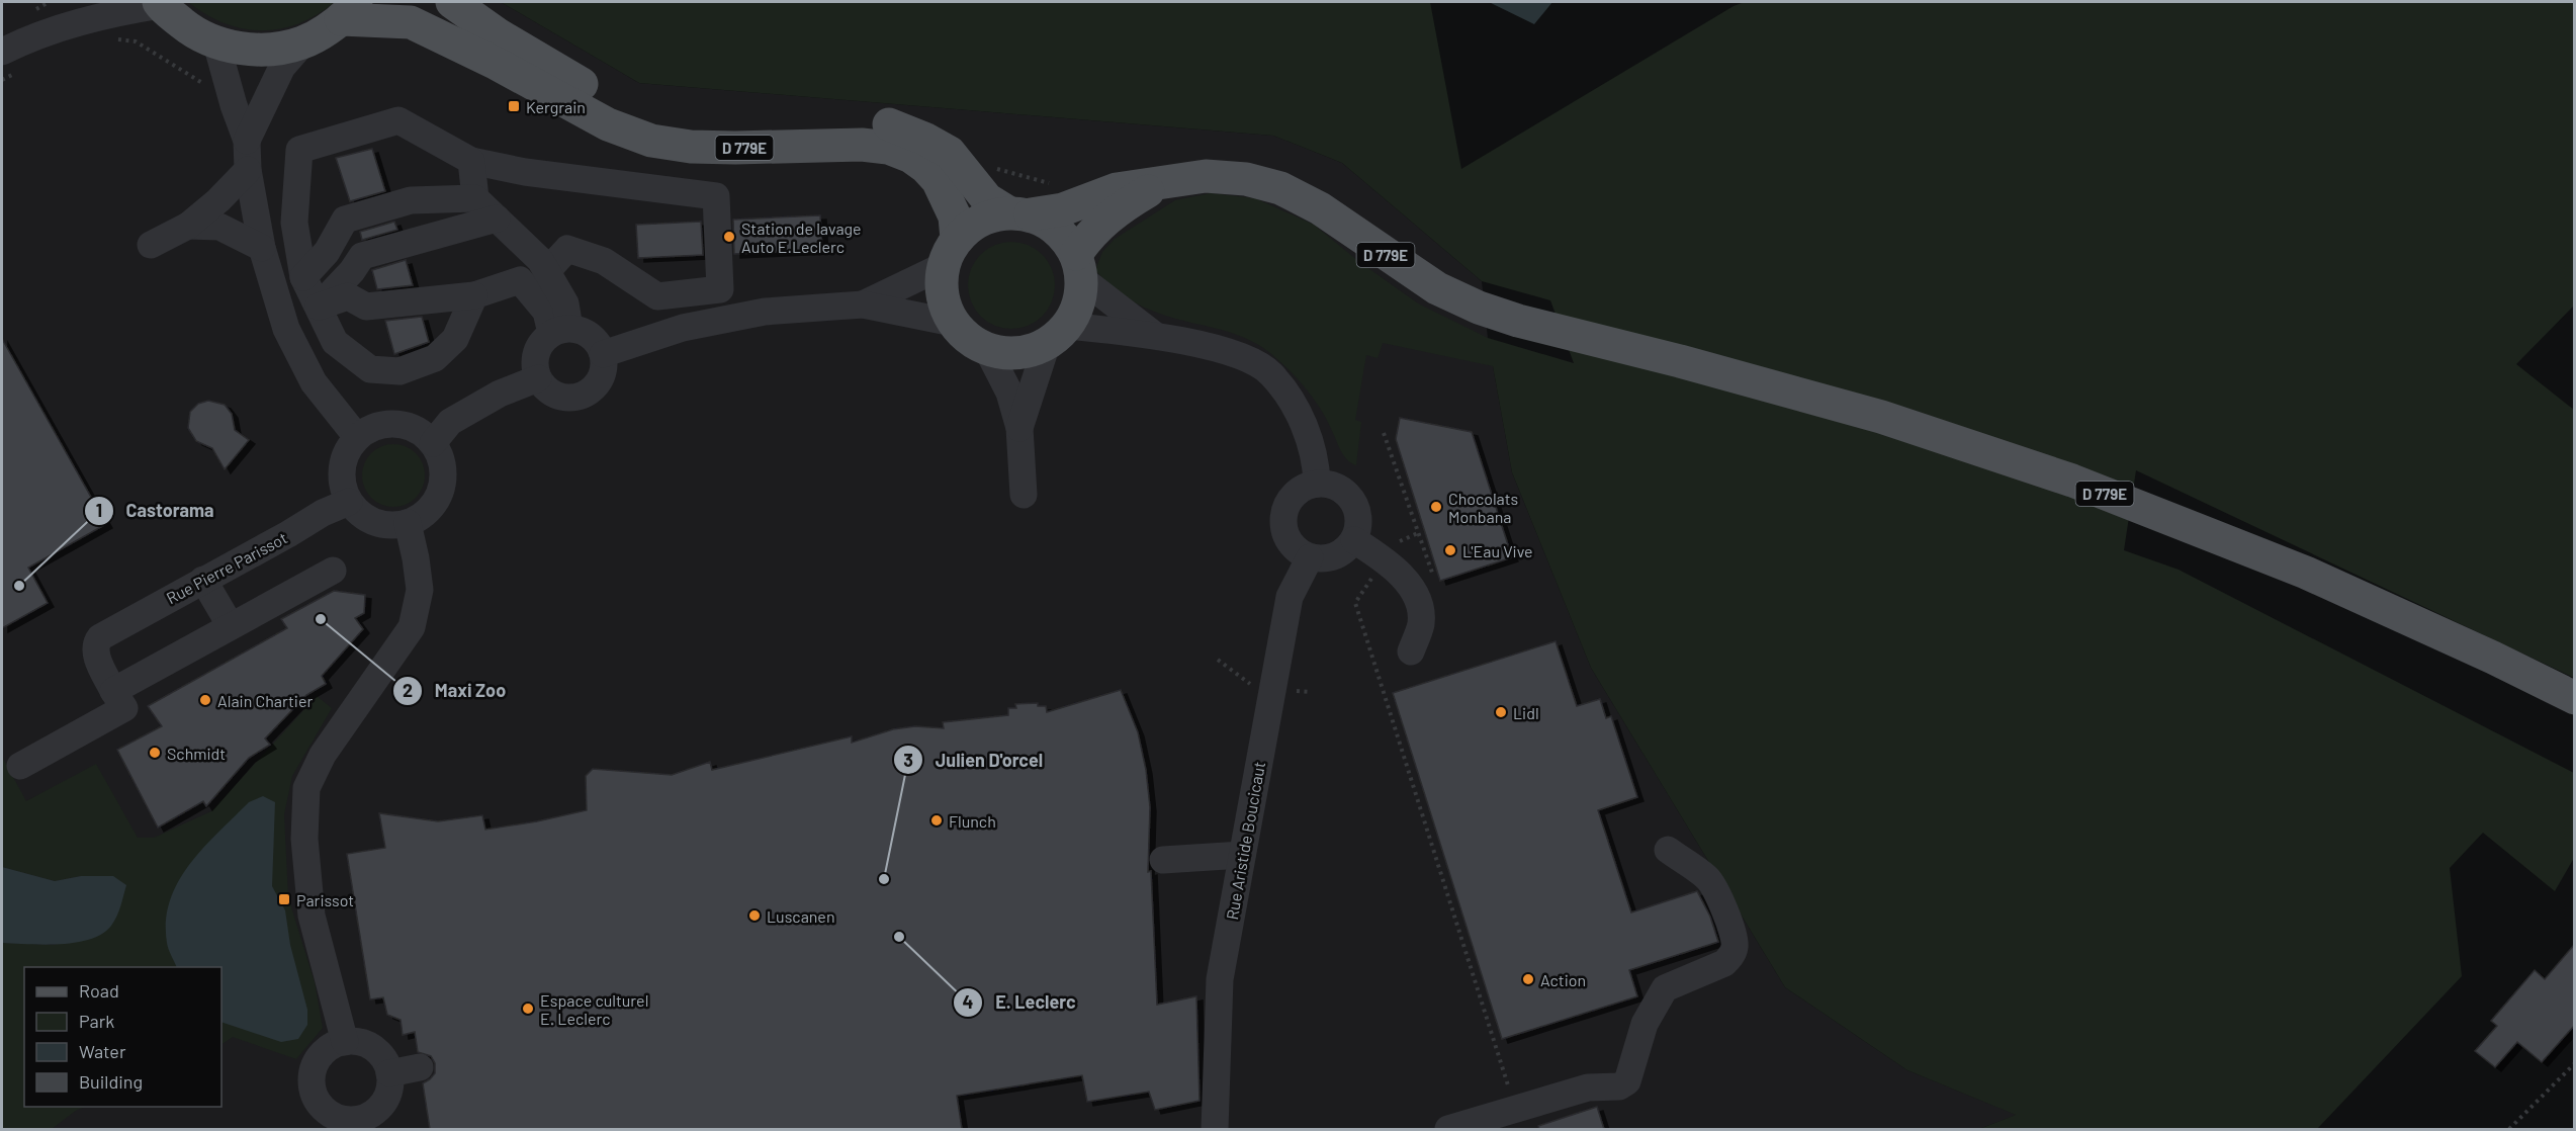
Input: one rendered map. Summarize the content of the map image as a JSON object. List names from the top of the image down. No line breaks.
{"streets":{"main road":["D 779E"],"street":["Rue Pierre Parissot","Rue Aristide Boucicaut"]},"places":{"transit":["Kergrain","Parissot"],"other":["Station de lavage Auto E.Leclerc","Chocolats Monbana","L'Eau Vive","Castorama","Maxi Zoo","Alain Chartier","Lidl","Schmidt","Flunch","Julien D'orcel","Luscanen","E. Leclerc","Action","Espace culturel E. Leclerc"]},"legend":["Road","Park","Water","Building"]}
